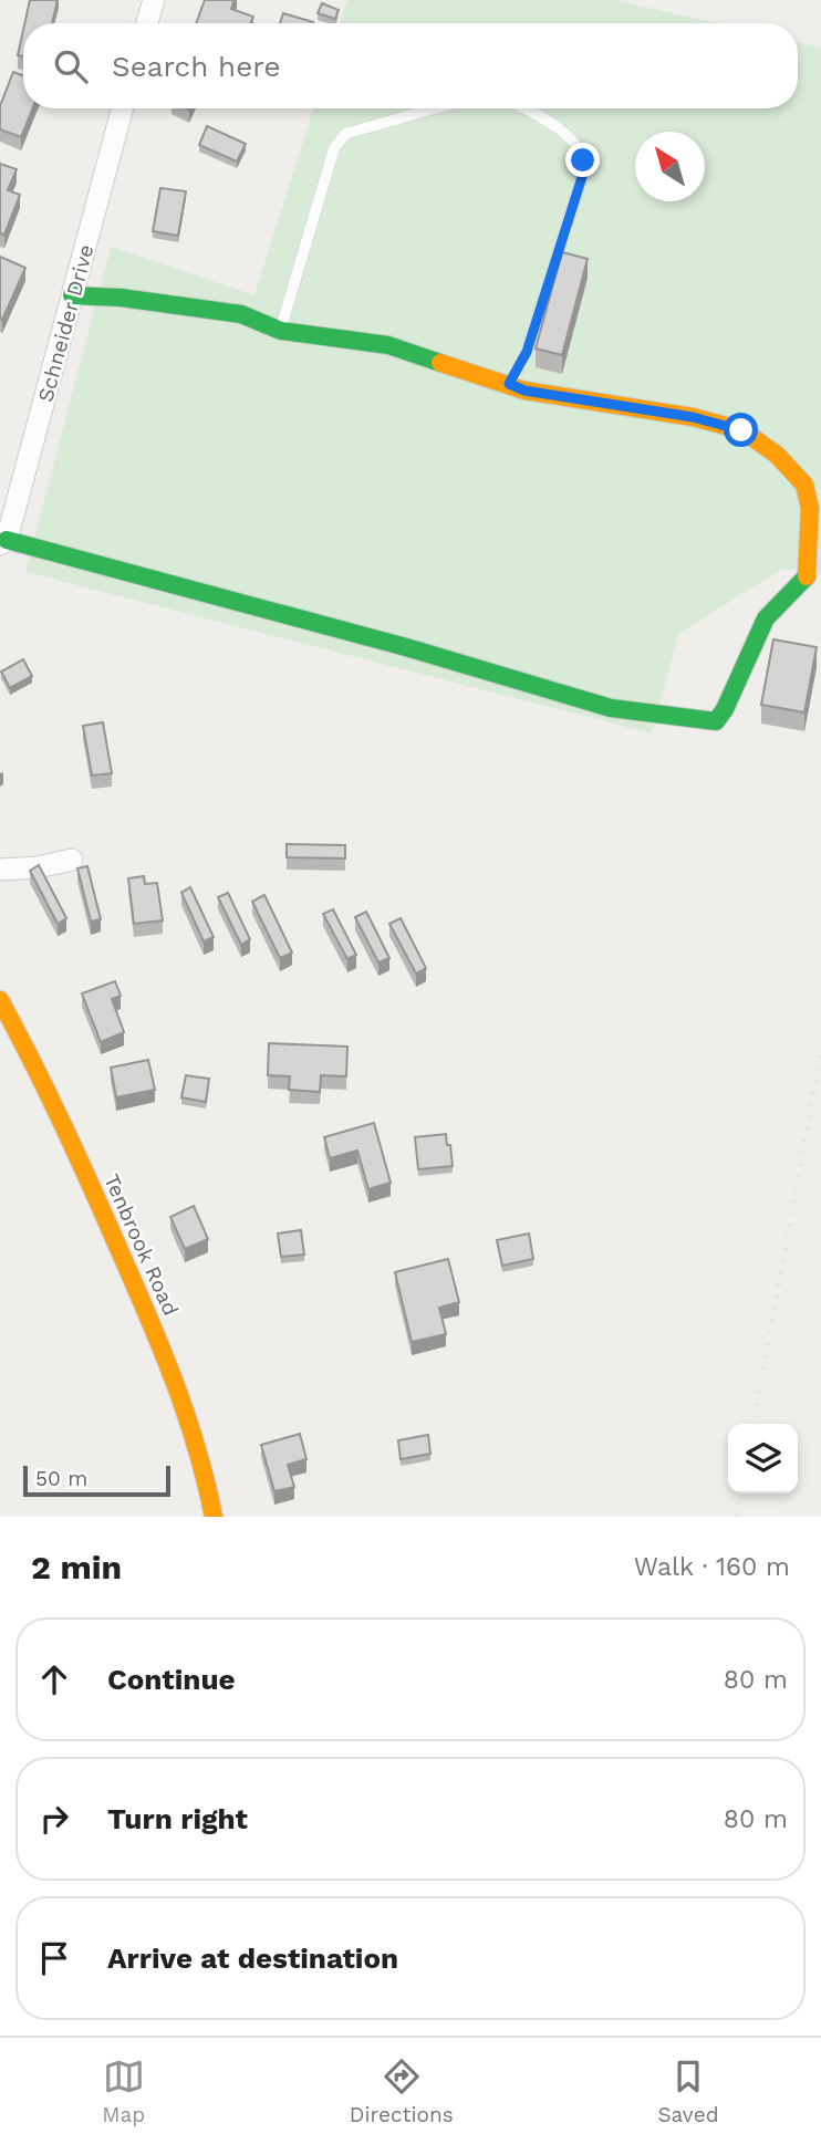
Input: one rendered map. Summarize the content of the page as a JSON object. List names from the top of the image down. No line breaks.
{"streets":{"street":["Schneider Drive","Tenbrook Road"]},"scale_bar":"50 m","north":"top left","page":{"search":"Search here","scale":"50 m","heading":["2 min","Walk · 160 m"],"list":[["Continue","80 m"],["Turn right","80 m"],"Arrive at destination"],"nav":["Map","Directions","Saved"]}}
